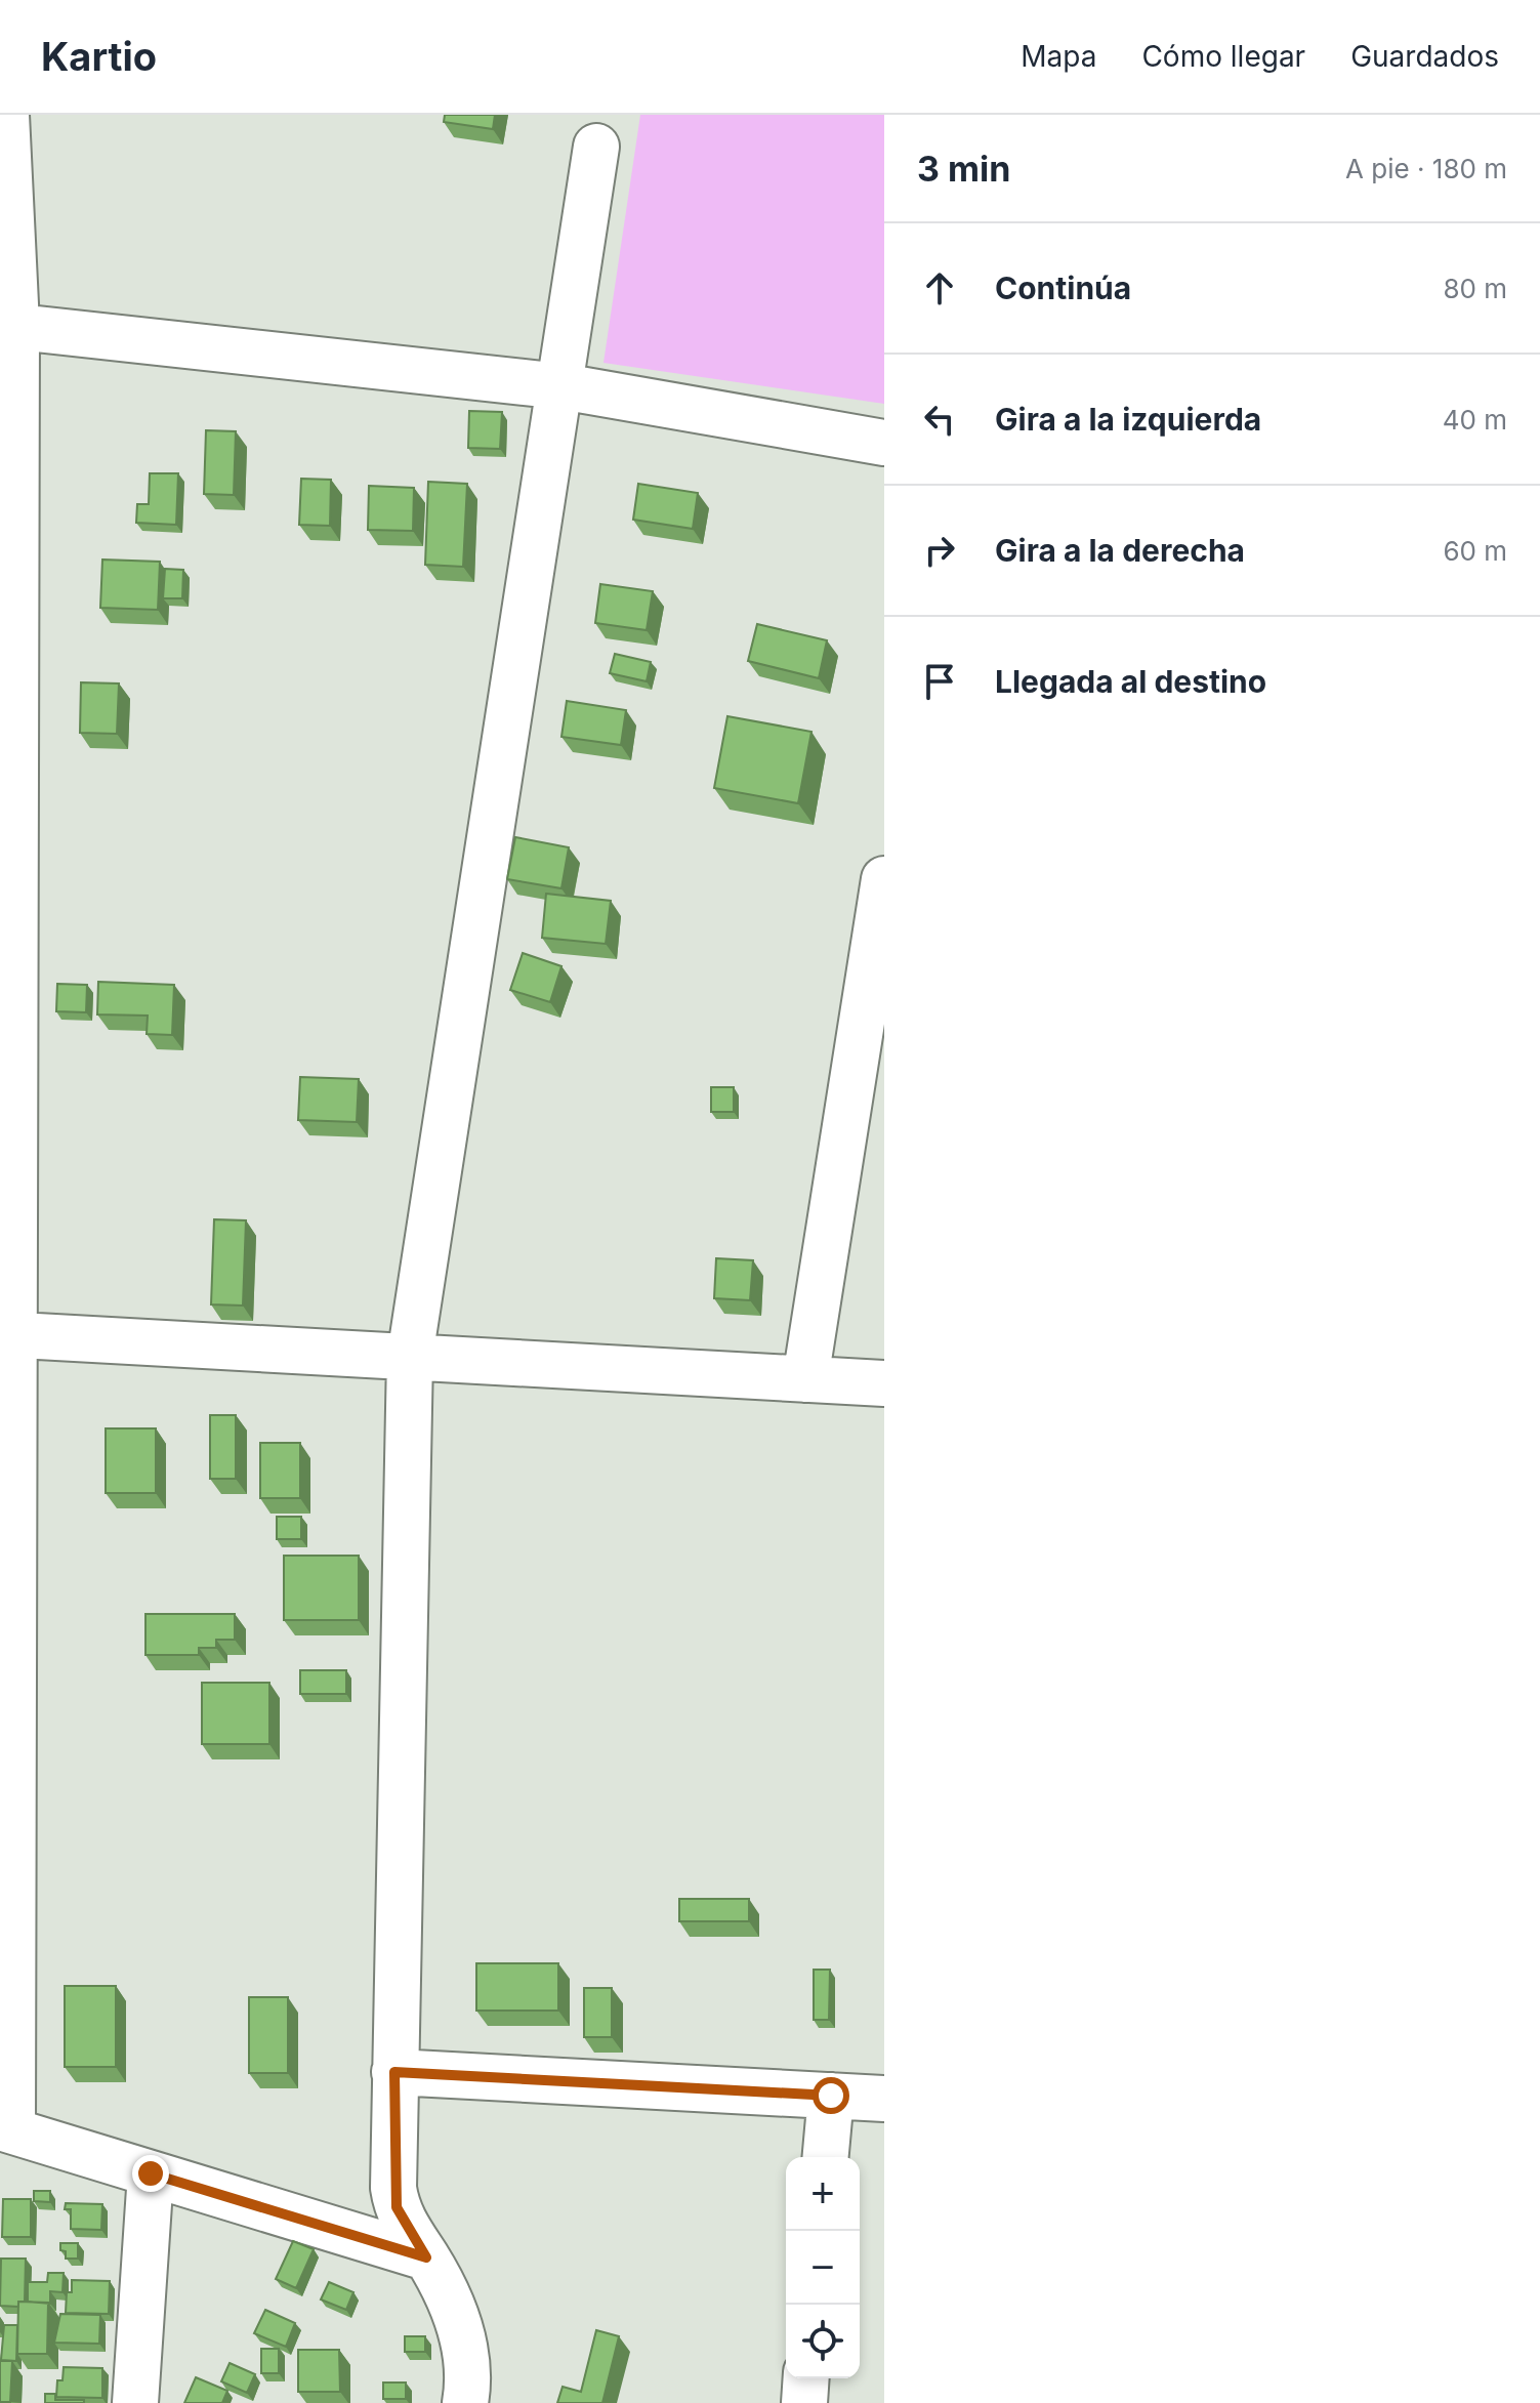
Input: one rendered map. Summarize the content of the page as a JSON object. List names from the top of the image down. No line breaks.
{"page":{"header":"Kartio","nav":["Mapa","Cómo llegar","Guardados"],"heading":["3 min","A pie · 180 m"],"list":[["Continúa","80 m"],["Gira a la izquierda","40 m"],["Gira a la derecha","60 m"],"Llegada al destino"],"map_buttons":["+","−"]}}
